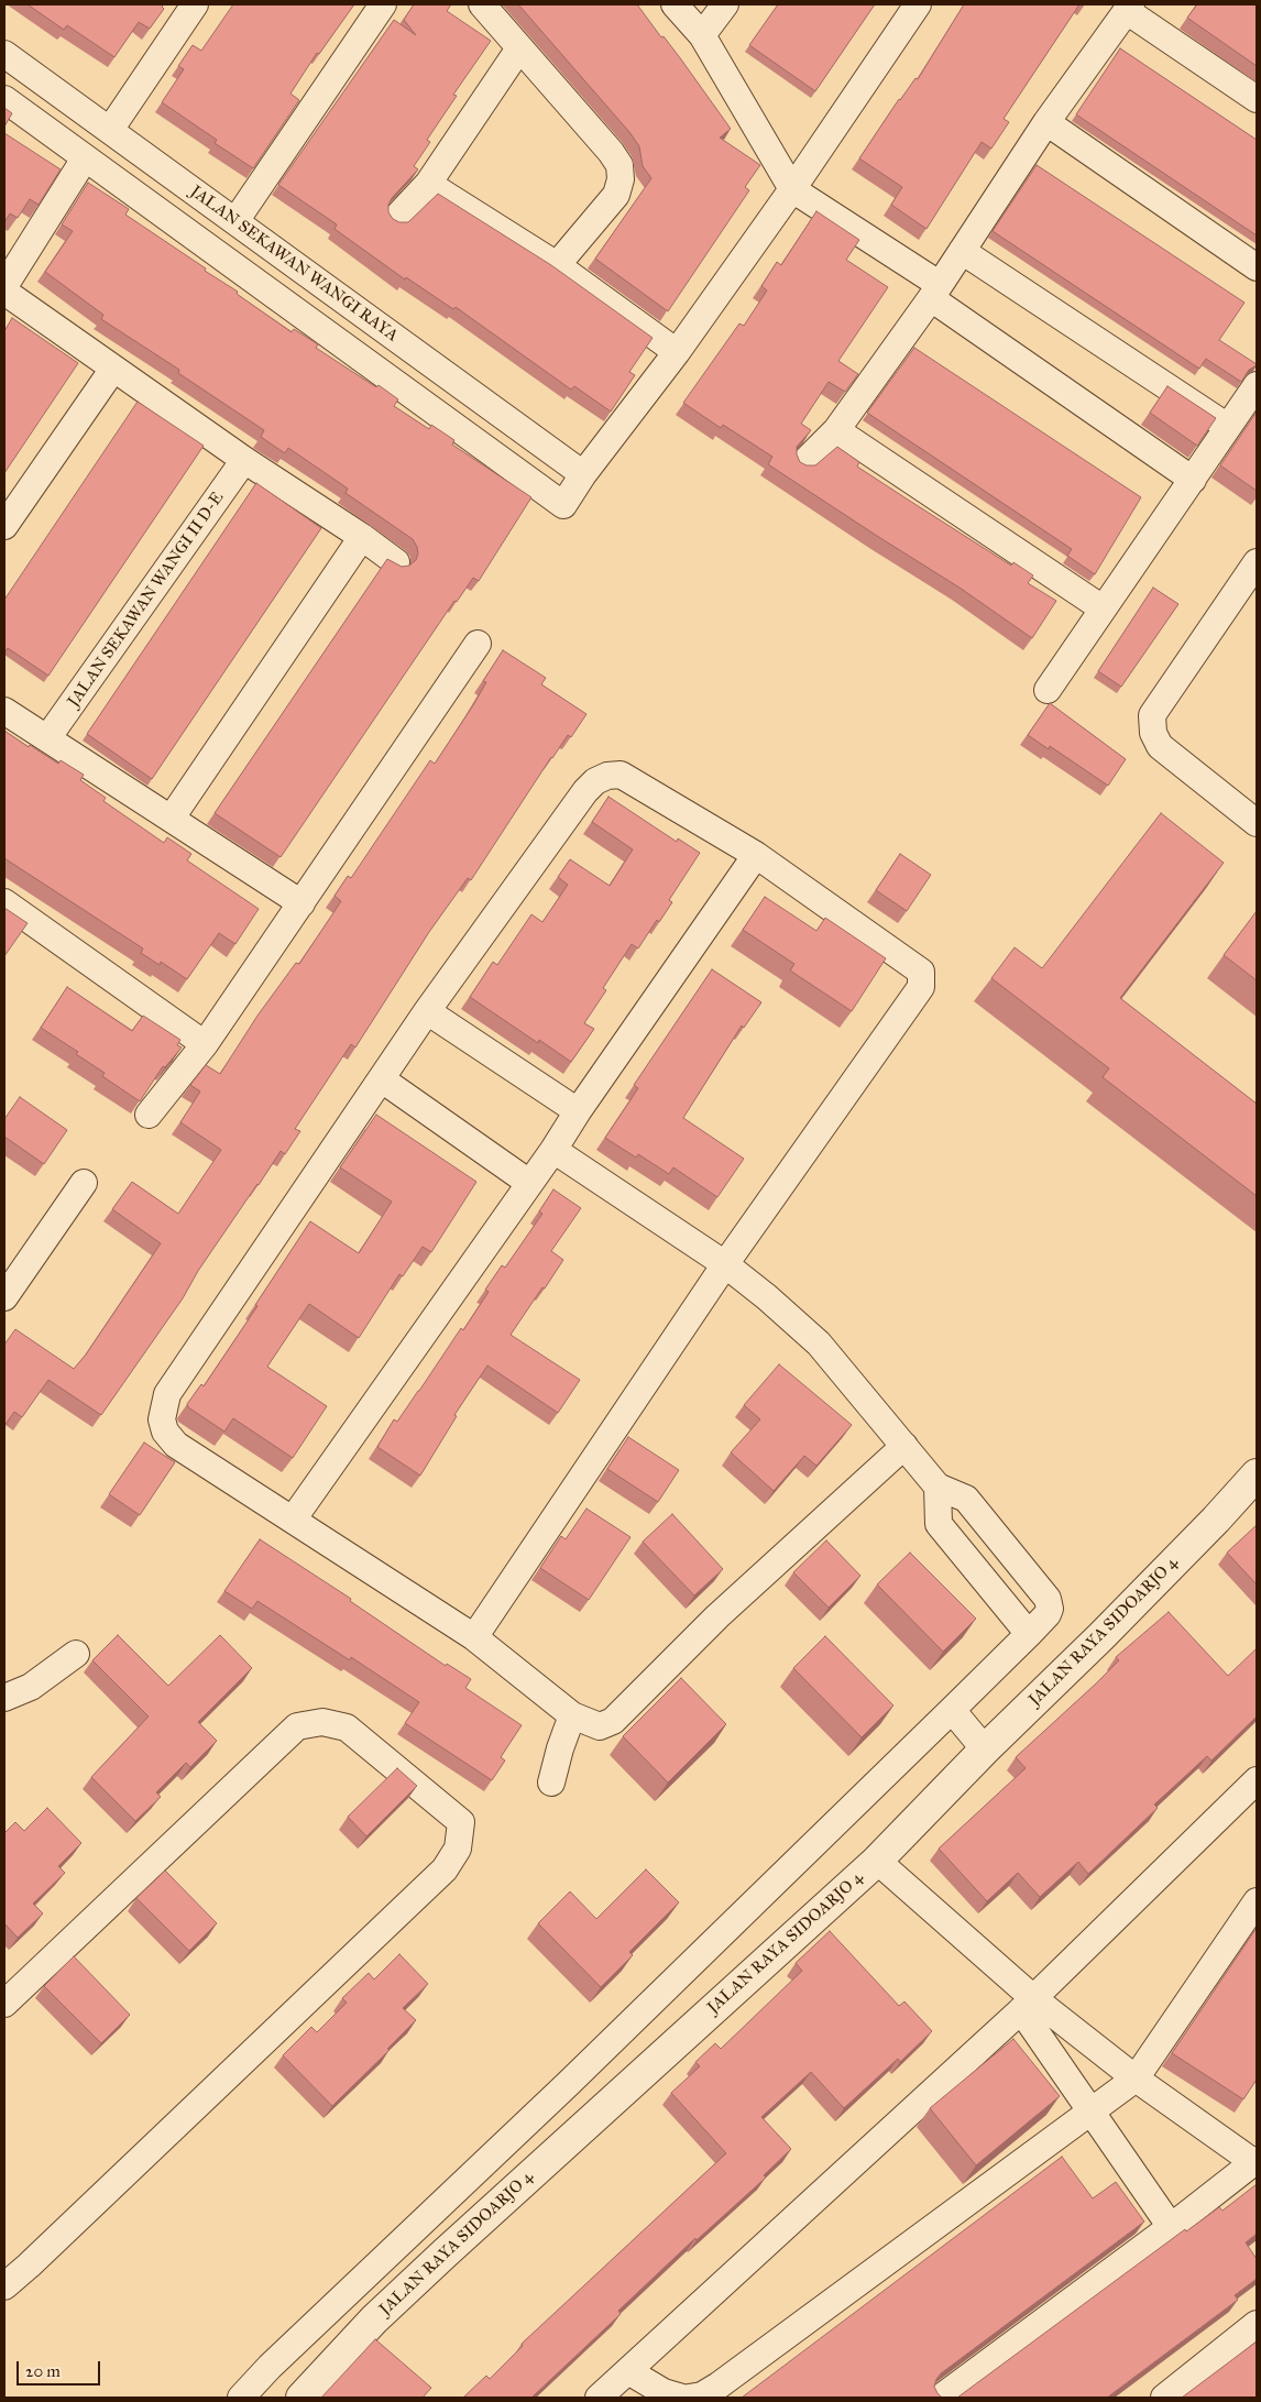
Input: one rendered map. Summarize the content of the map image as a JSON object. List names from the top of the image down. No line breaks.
{"streets":{"street":["JALAN SEKAWAN WANGI RAYA","JALAN SEKAWAN WANGI II D-E","JALAN RAYA SIDOARJO 4"]},"scale_bar":"20 m"}
